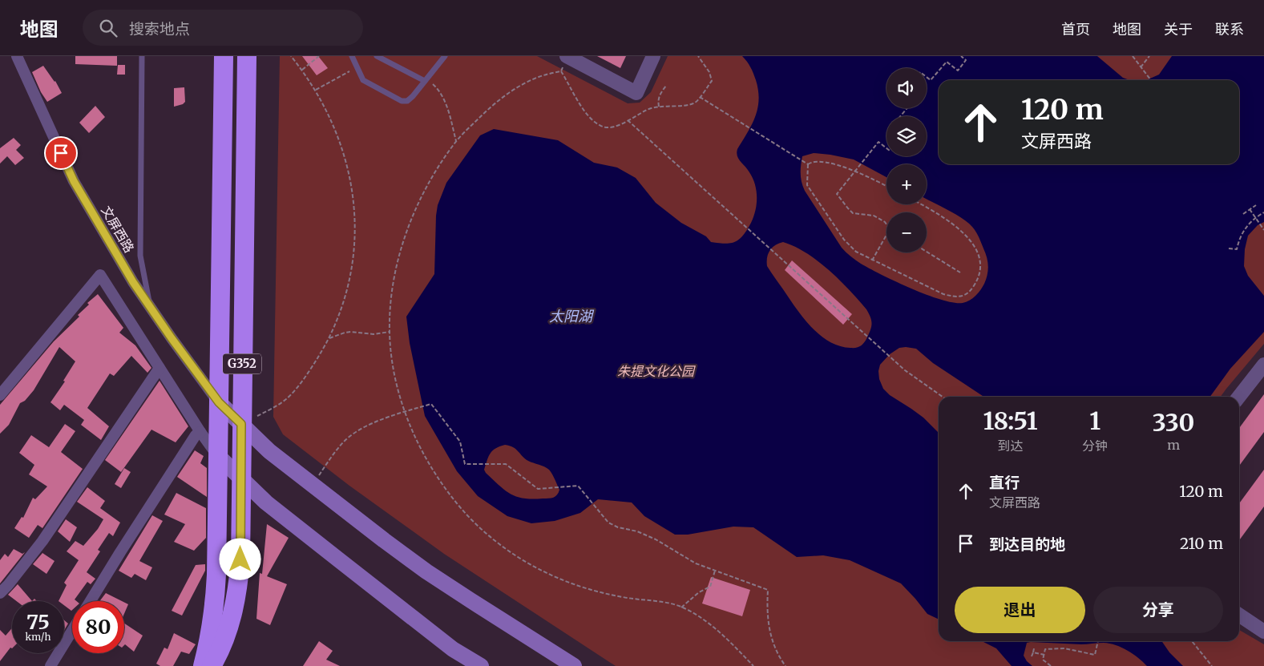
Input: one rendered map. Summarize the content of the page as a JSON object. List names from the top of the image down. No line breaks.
{"streets":{"highway":["G352"],"street":["文屏西路"]},"crossings":[["文屏西路","G352"]],"water":["太阳湖"],"parks":["朱提文化公园"],"page":{"header":"地图","search":"搜索地点","nav":["首页","地图","关于","联系"],"map_buttons":["+","−"],"turn":["120 m","文屏西路"],"eta":["18:51","到达","1","分钟","330","m"],"list":[{"name":"直行","note":"文屏西路","value":"120 m"},{"name":"到达目的地","value":"210 m"}],"buttons":["退出","分享"],"speed":"75 km/h","limit":"80"}}
